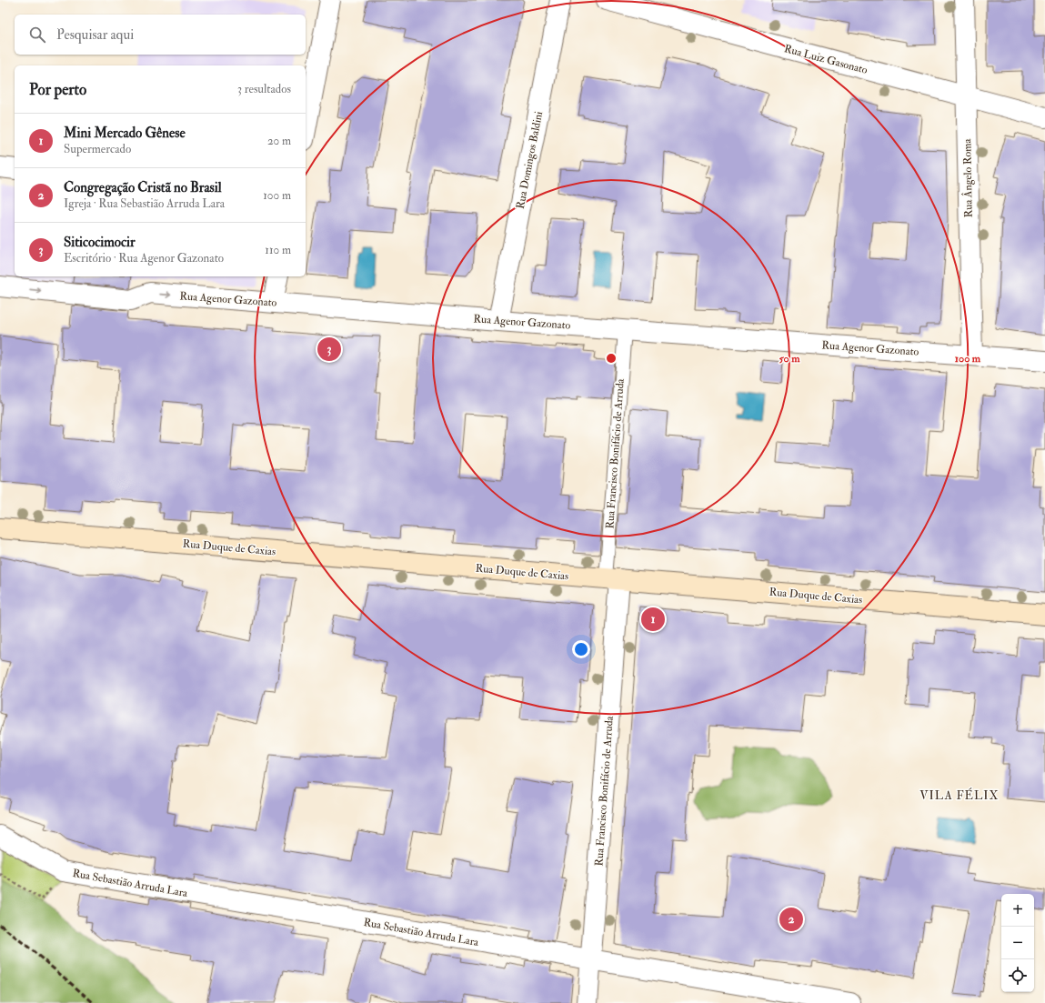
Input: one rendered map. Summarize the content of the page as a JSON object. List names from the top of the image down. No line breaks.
{"streets":{"main road":["Rua Duque de Caxias"],"street":["Rua Luiz Gasonato","Rua Domingos Baldini","Rua Ângelo Roma","Rua Agenor Gazonato","Rua Francisco Bonifácio de Arruda","Rua Sebastião Arruda Lara"]},"crossings":[["Rua Luiz Gasonato","Rua Ângelo Roma"],["Rua Domingos Baldini","Rua Agenor Gazonato"],["Rua Ângelo Roma","Rua Agenor Gazonato"],["Rua Agenor Gazonato","Rua Francisco Bonifácio de Arruda"],["Rua Francisco Bonifácio de Arruda","Rua Duque de Caxias"],["Rua Francisco Bonifácio de Arruda","Rua Sebastião Arruda Lara"]],"districts":["VILA FÉLIX"],"page":{"search":"Pesquisar aqui","heading":["Por perto","3 resultados"],"list":[{"mark":"1","name":"Mini Mercado Gênese","note":"Supermercado","value":"20 m"},{"mark":"2","name":"Congregação Cristã no Brasil","note":"Igreja · Rua Sebastião Arruda Lara","value":"100 m"},{"mark":"3","name":"Siticocimocir","note":"Escritório · Rua Agenor Gazonato","value":"110 m"}],"pins":["3","1","2"],"map_buttons":["+","−"]},"rings":["50 m","100 m"]}
